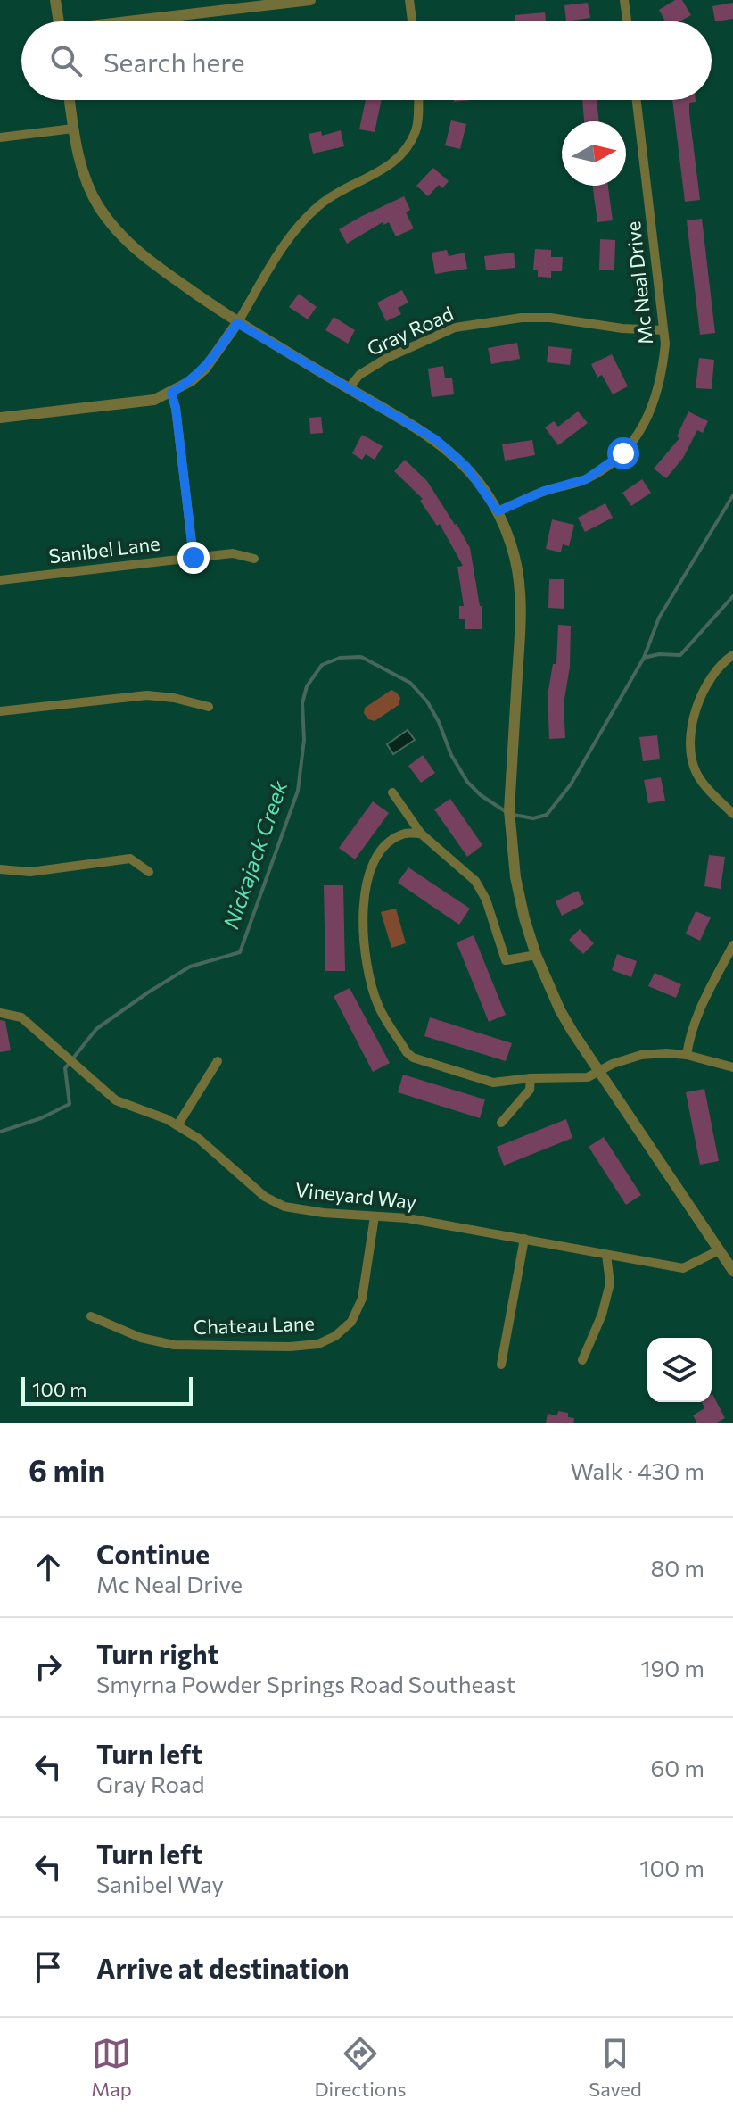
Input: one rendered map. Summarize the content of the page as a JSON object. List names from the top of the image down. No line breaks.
{"streets":{"street":["Mc Neal Drive","Gray Road","Sanibel Lane","Vineyard Way","Chateau Lane"]},"crossings":[["Mc Neal Drive","Gray Road"],["Vineyard Way","Chateau Lane"]],"water":["Nickajack Creek"],"scale_bar":"100 m","north":"right","page":{"search":"Search here","scale":"100 m","heading":["6 min","Walk · 430 m"],"list":[["Continue","Mc Neal Drive","80 m"],["Turn right","Smyrna Powder Springs Road Southeast","190 m"],["Turn left","Gray Road","60 m"],["Turn left","Sanibel Way","100 m"],"Arrive at destination"],"nav":["Map","Directions","Saved"]}}
